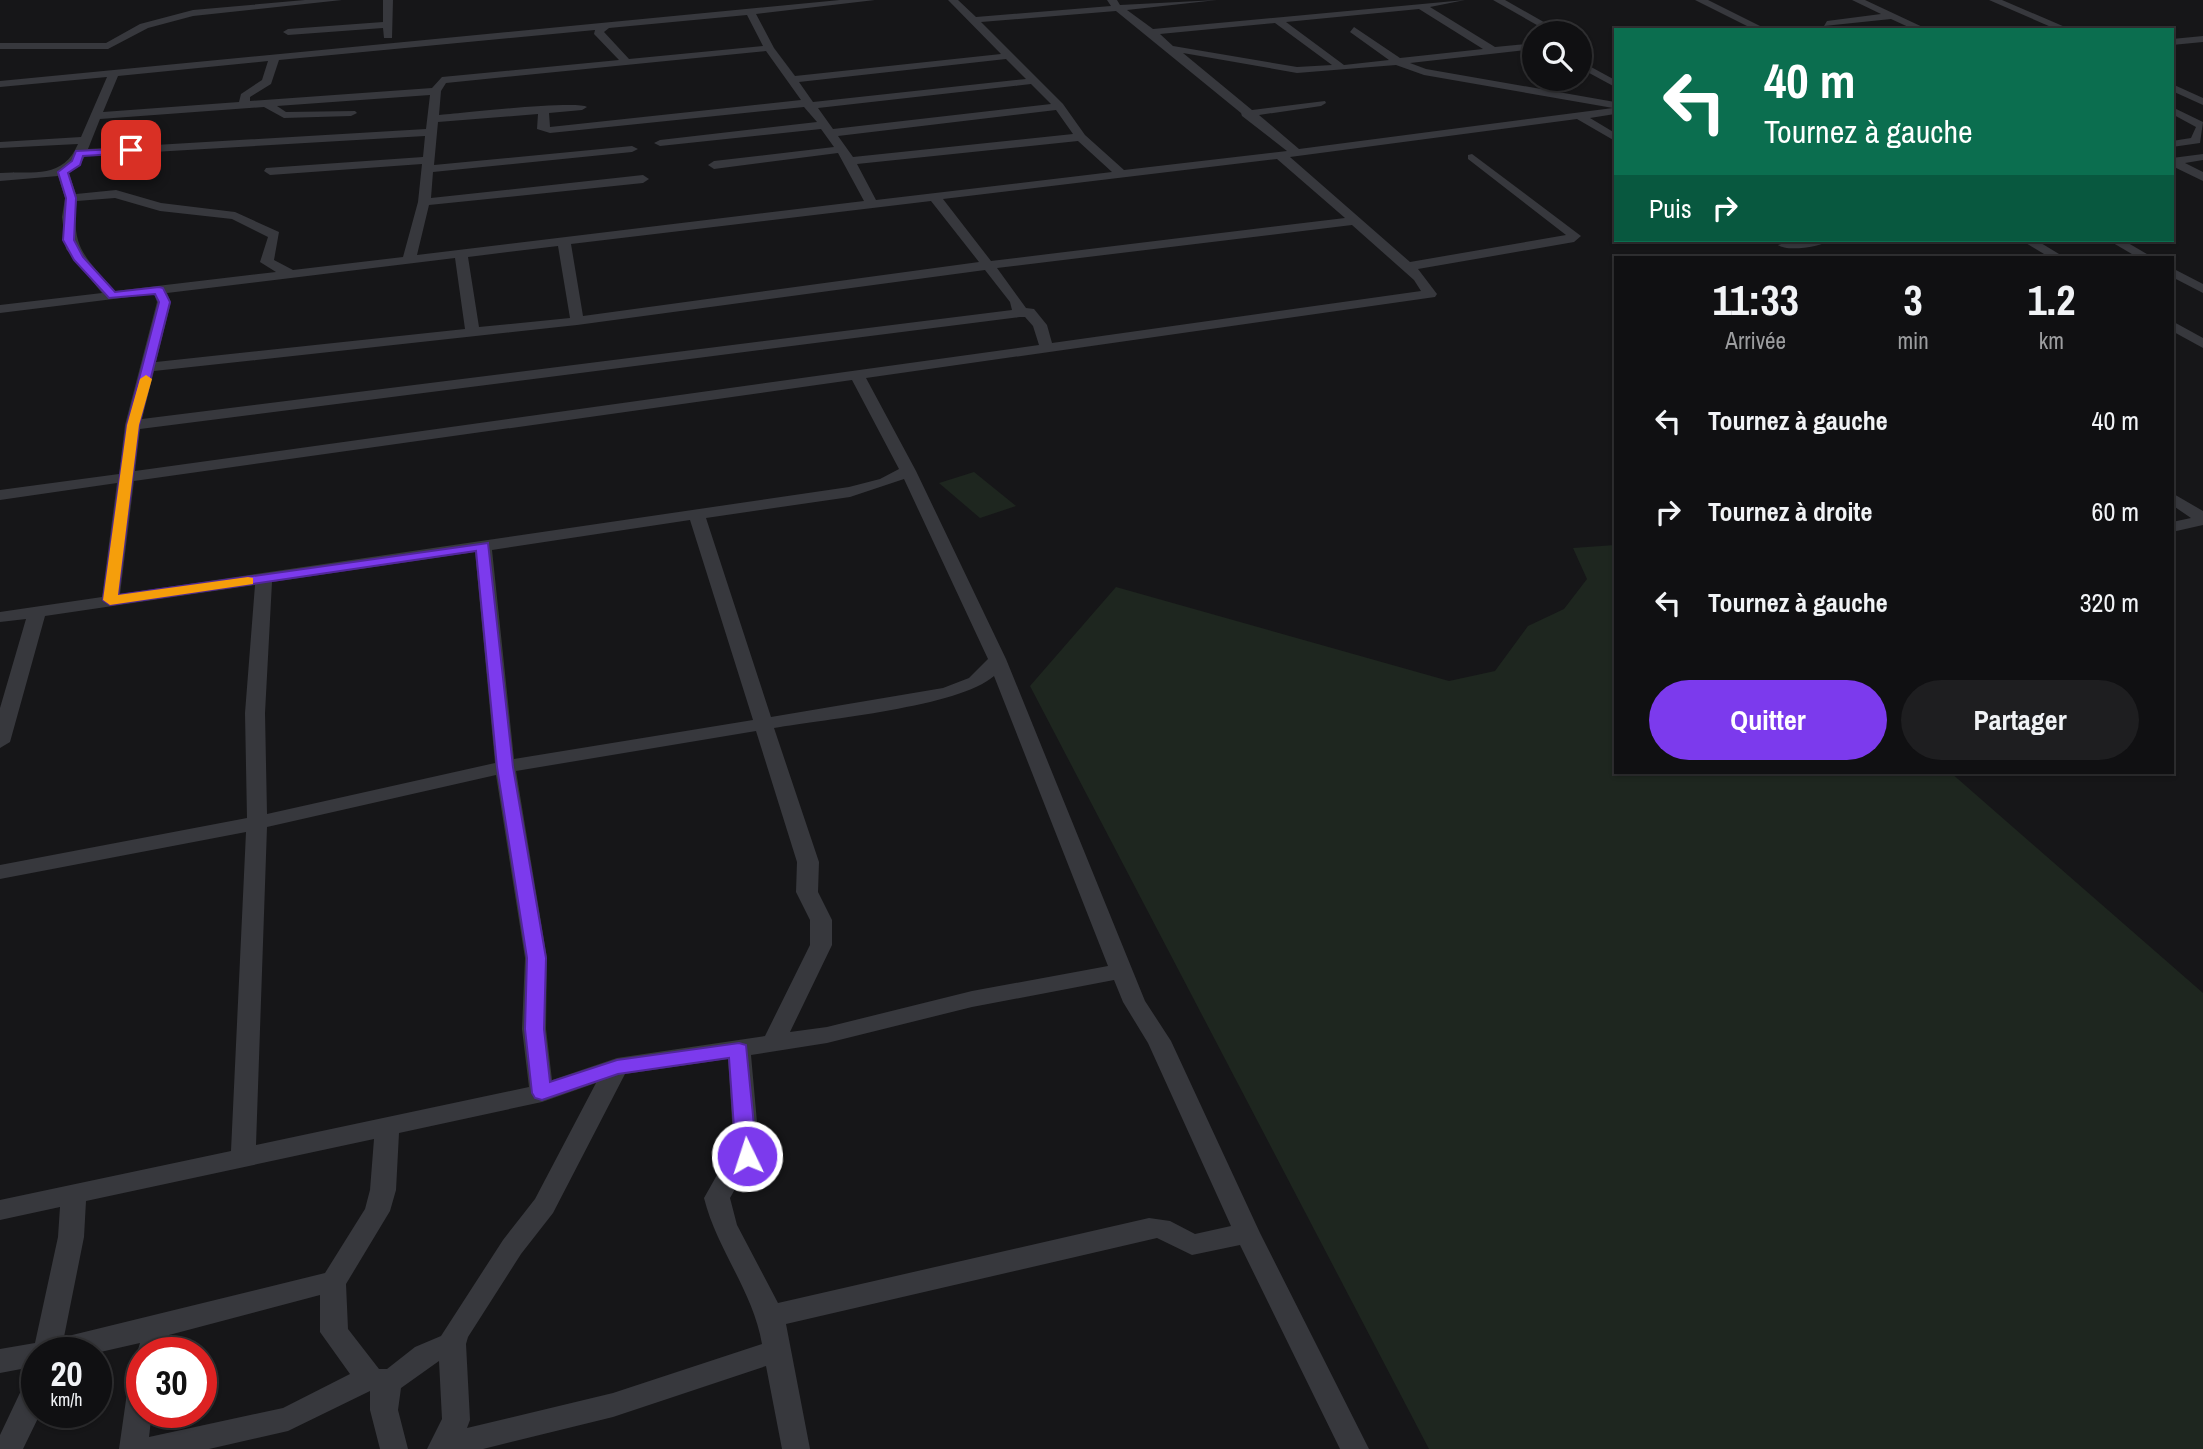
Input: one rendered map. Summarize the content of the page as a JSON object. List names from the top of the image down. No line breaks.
{"page":{"turn":["40 m","Tournez à gauche"],"then":"Puis","eta":["11:33","Arrivée","3","min","1.2","km"],"list":[{"name":"Tournez à gauche","value":"40 m"},{"name":"Tournez à droite","value":"60 m"},{"name":"Tournez à gauche","value":"320 m"}],"buttons":["Quitter","Partager"],"speed":"20 km/h","limit":"30"}}
